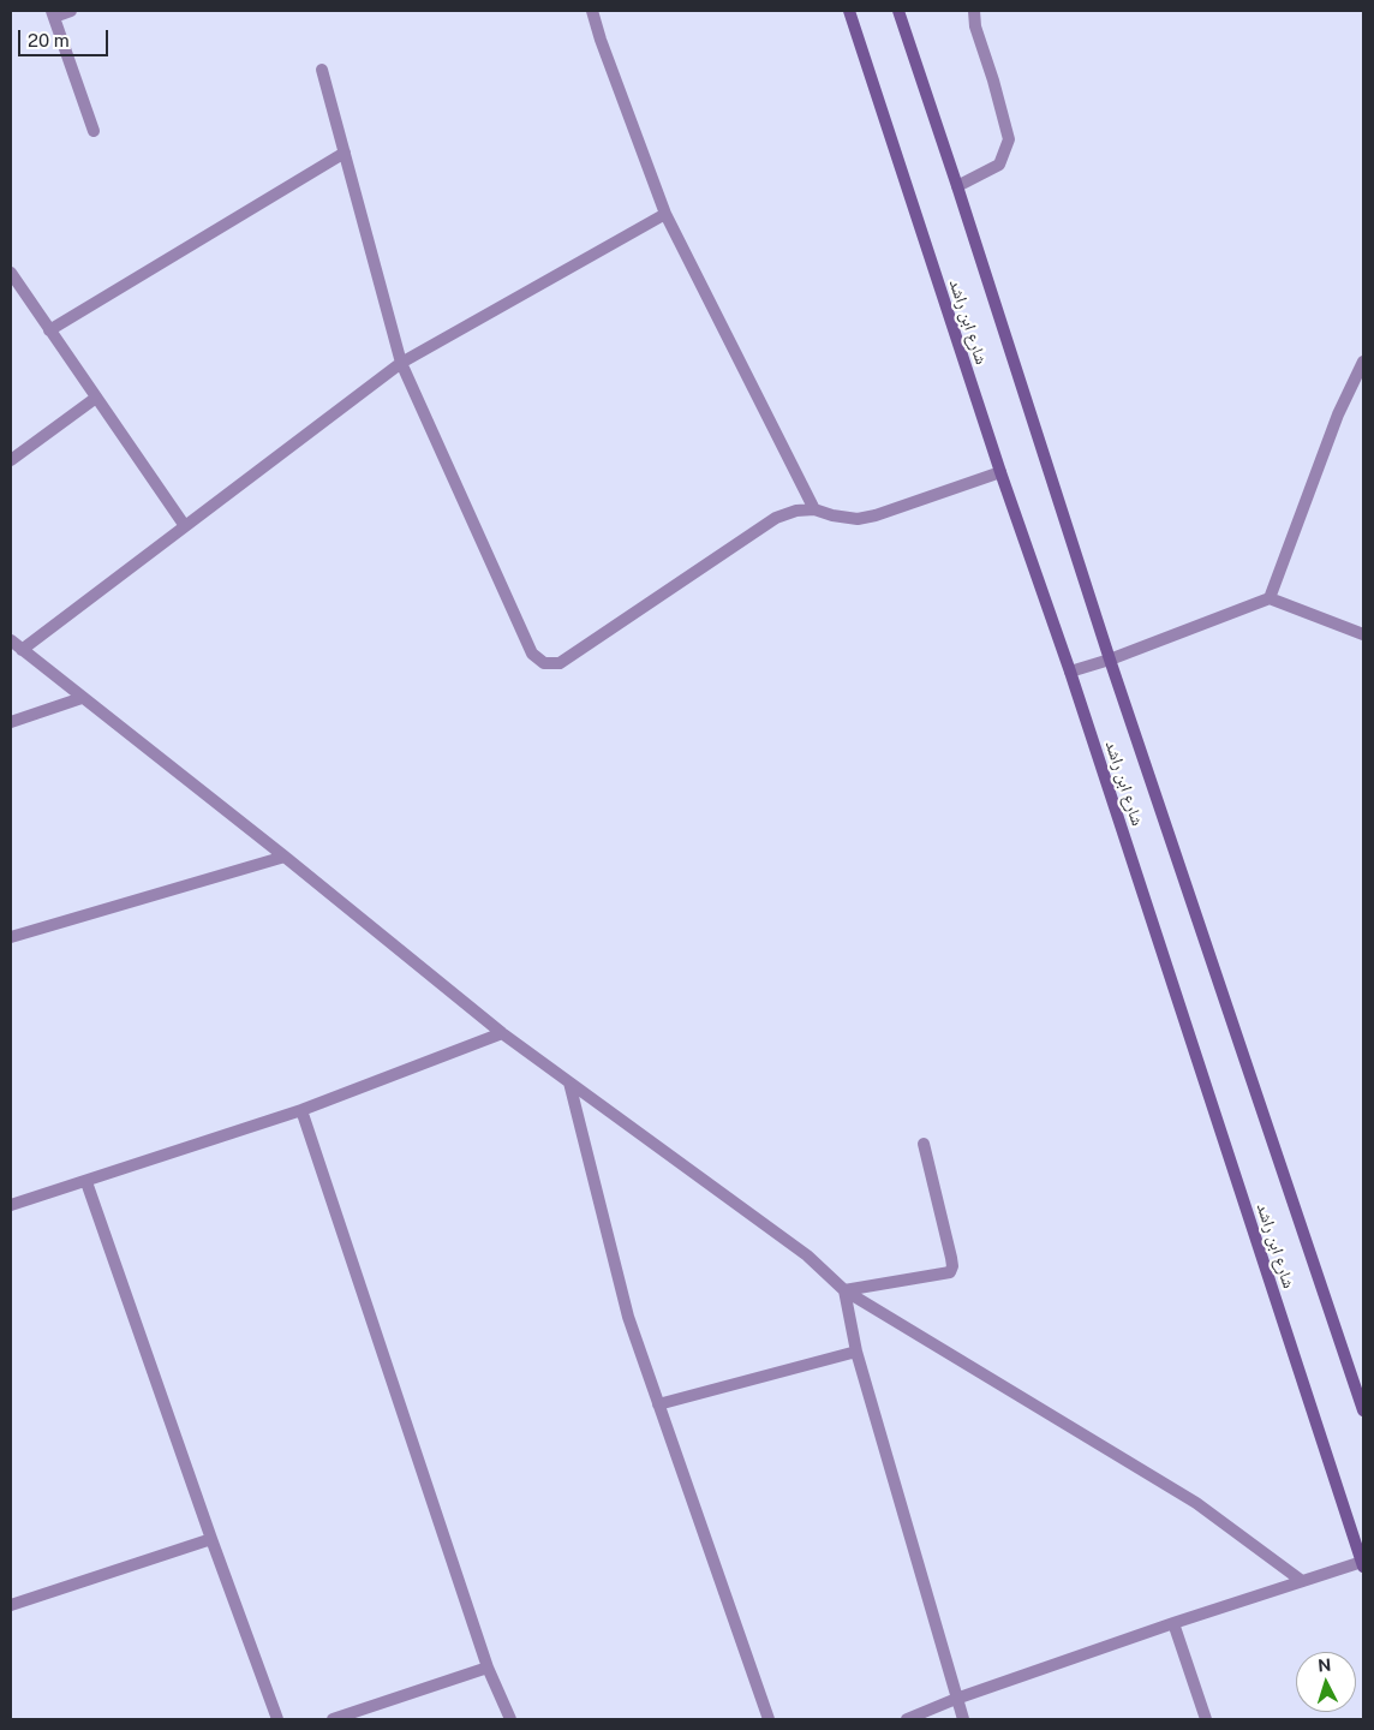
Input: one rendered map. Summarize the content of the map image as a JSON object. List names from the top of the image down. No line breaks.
{"streets":{"main road":["شارع ابن راشد"]},"scale_bar":"20 m","north":"top"}
